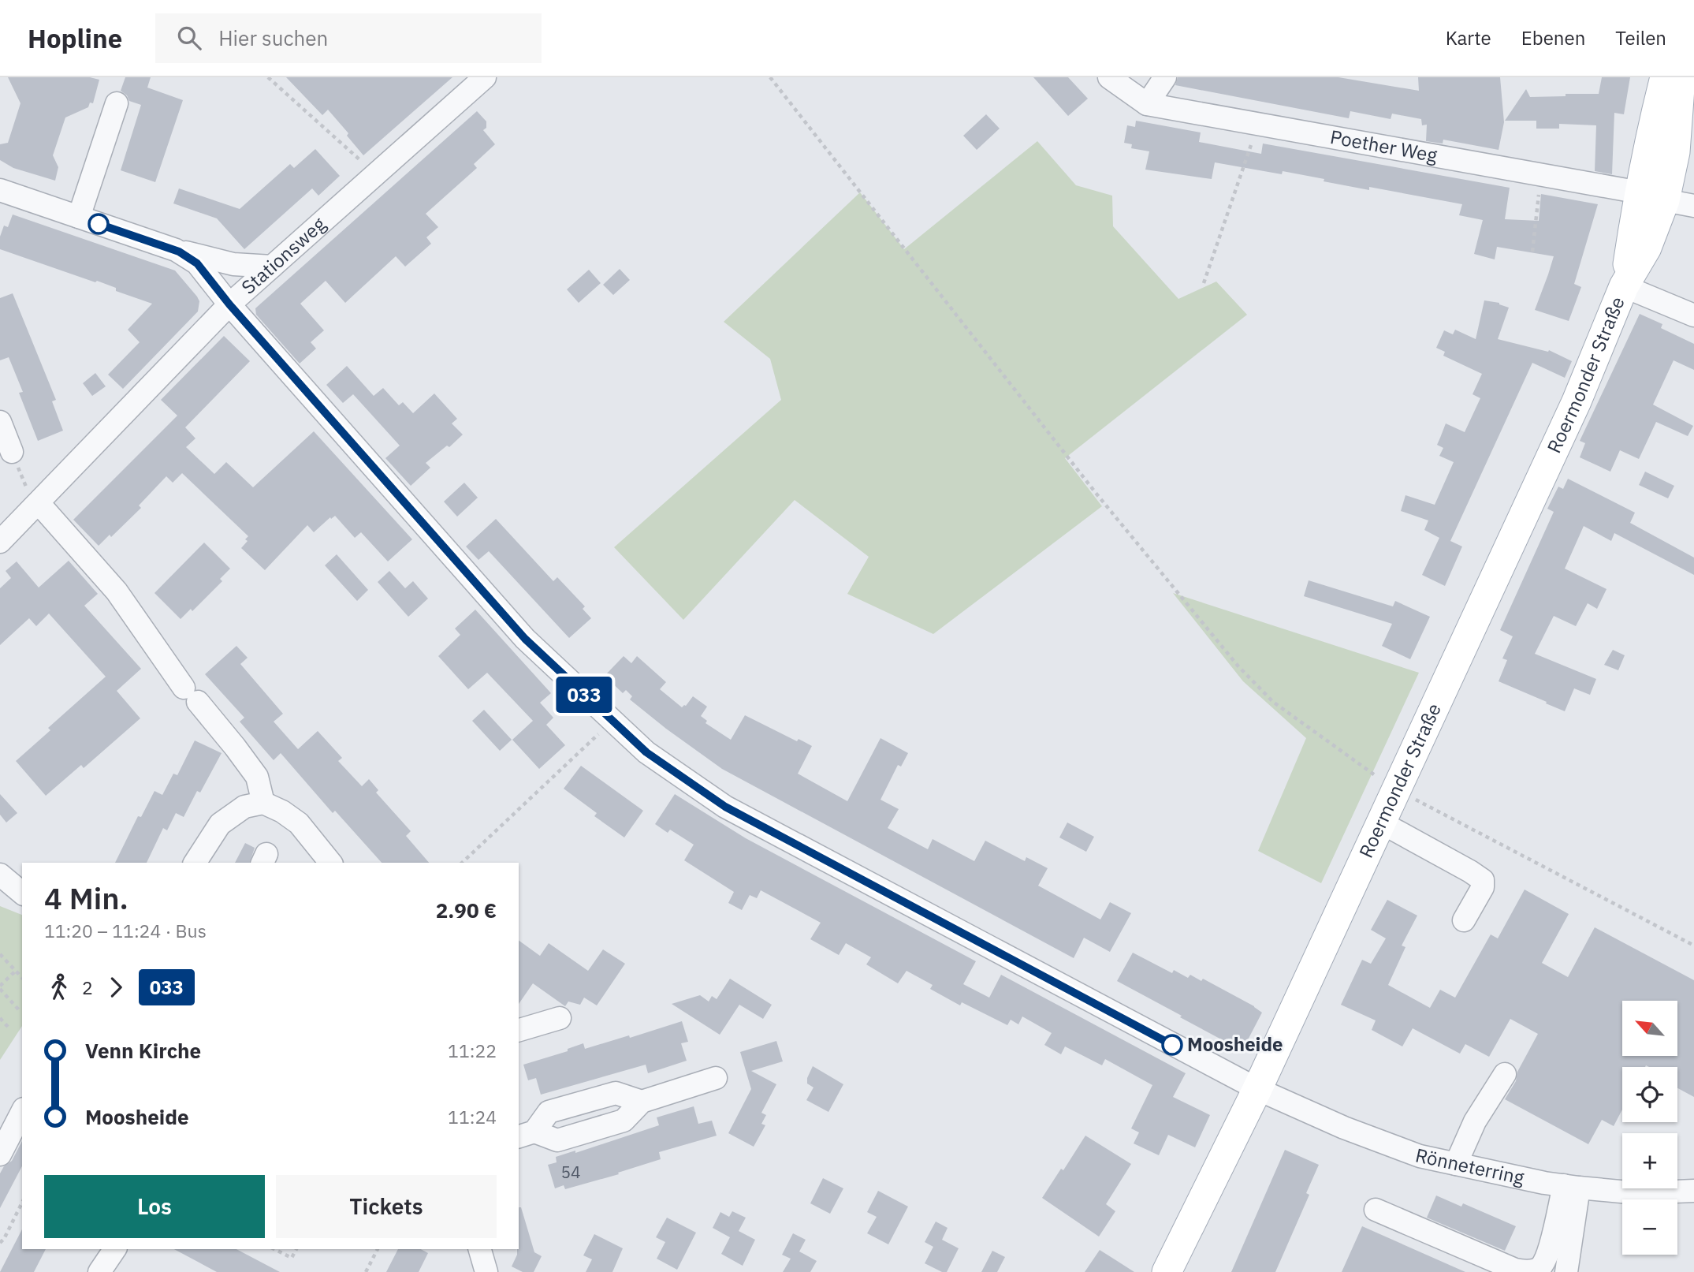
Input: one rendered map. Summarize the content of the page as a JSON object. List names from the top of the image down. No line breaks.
{"streets":{"main road":["Roermonder Straße"],"street":["Poether Weg","Stationsweg","Rönneterring"]},"crossings":[["Poether Weg","Roermonder Straße"],["Roermonder Straße","Rönneterring"]],"places":["Moosheide"],"lines":["bus line 033"],"house_numbers":["54"],"north":"top left","page":{"header":"Hopline","search":"Hier suchen","nav":["Karte","Ebenen","Teilen"],"on_map":"033","heading":["4 Min.","11:20 – 11:24 · Bus","2.90 €"],"legs":["2","033"],"map_buttons":["+","−"],"list":[{"name":"Venn Kirche","value":"11:22"},{"name":"Moosheide","value":"11:24"}],"buttons":["Los","Tickets"]}}
